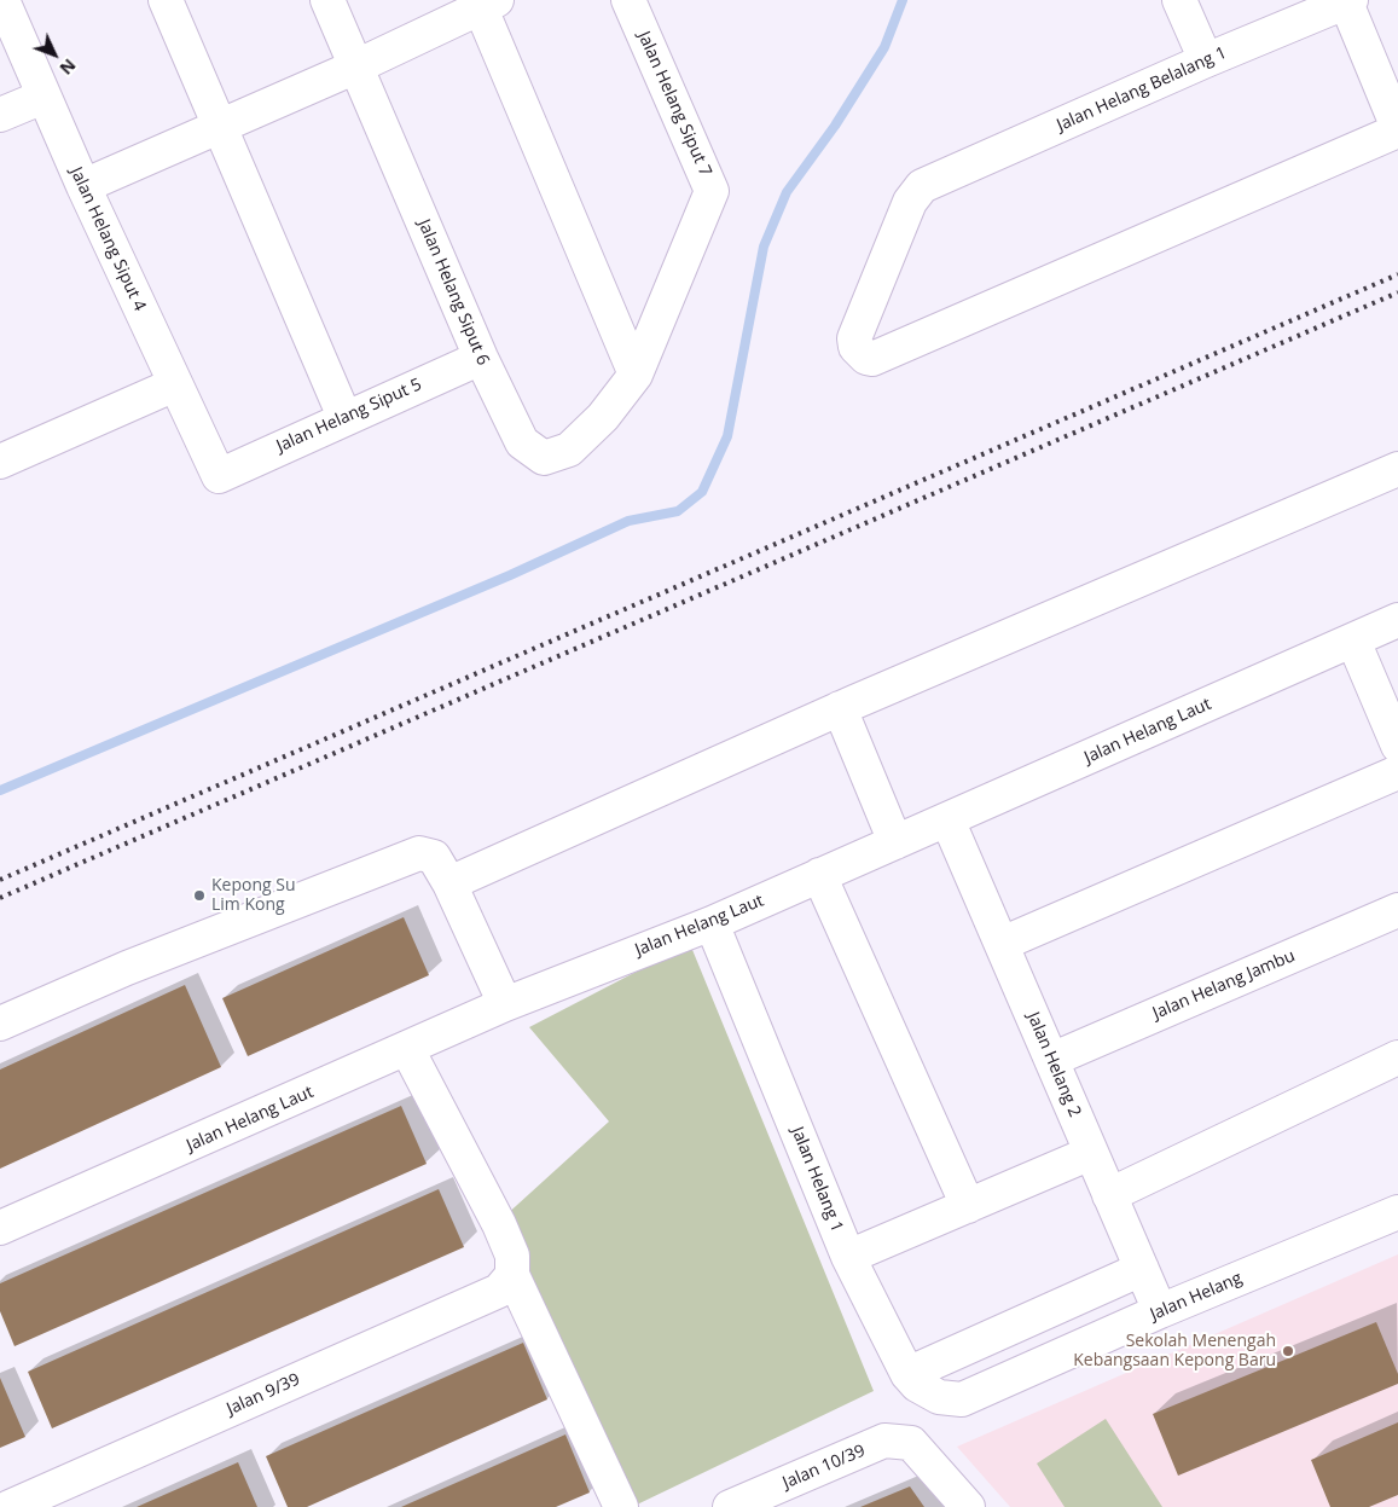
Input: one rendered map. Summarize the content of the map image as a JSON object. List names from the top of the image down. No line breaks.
{"streets":{"street":["Jalan Helang Belalang 1","Jalan Helang Siput 7","Jalan Helang Siput 4","Jalan Helang Siput 6","Jalan Helang Siput 5","Jalan Helang Laut","Jalan Helang Jambu","Jalan Helang 2","Jalan Helang 1","Jalan Helang","Jalan 9/39","Jalan 10/39"]},"crossings":[["Jalan Helang Siput 7","Jalan Helang Siput 6"],["Jalan Helang Siput 4","Jalan Helang Siput 5"],["Jalan Helang Siput 6","Jalan Helang Siput 5"],["Jalan Helang Laut","Jalan Helang 2"],["Jalan Helang Laut","Jalan Helang 1"],["Jalan Helang Jambu","Jalan Helang 2"],["Jalan Helang 2","Jalan Helang"],["Jalan Helang 1","Jalan Helang"]],"places":["Kepong Su Lim Kong","Sekolah Menengah Kebangsaan Kepong Baru"],"north":"bottom right"}
